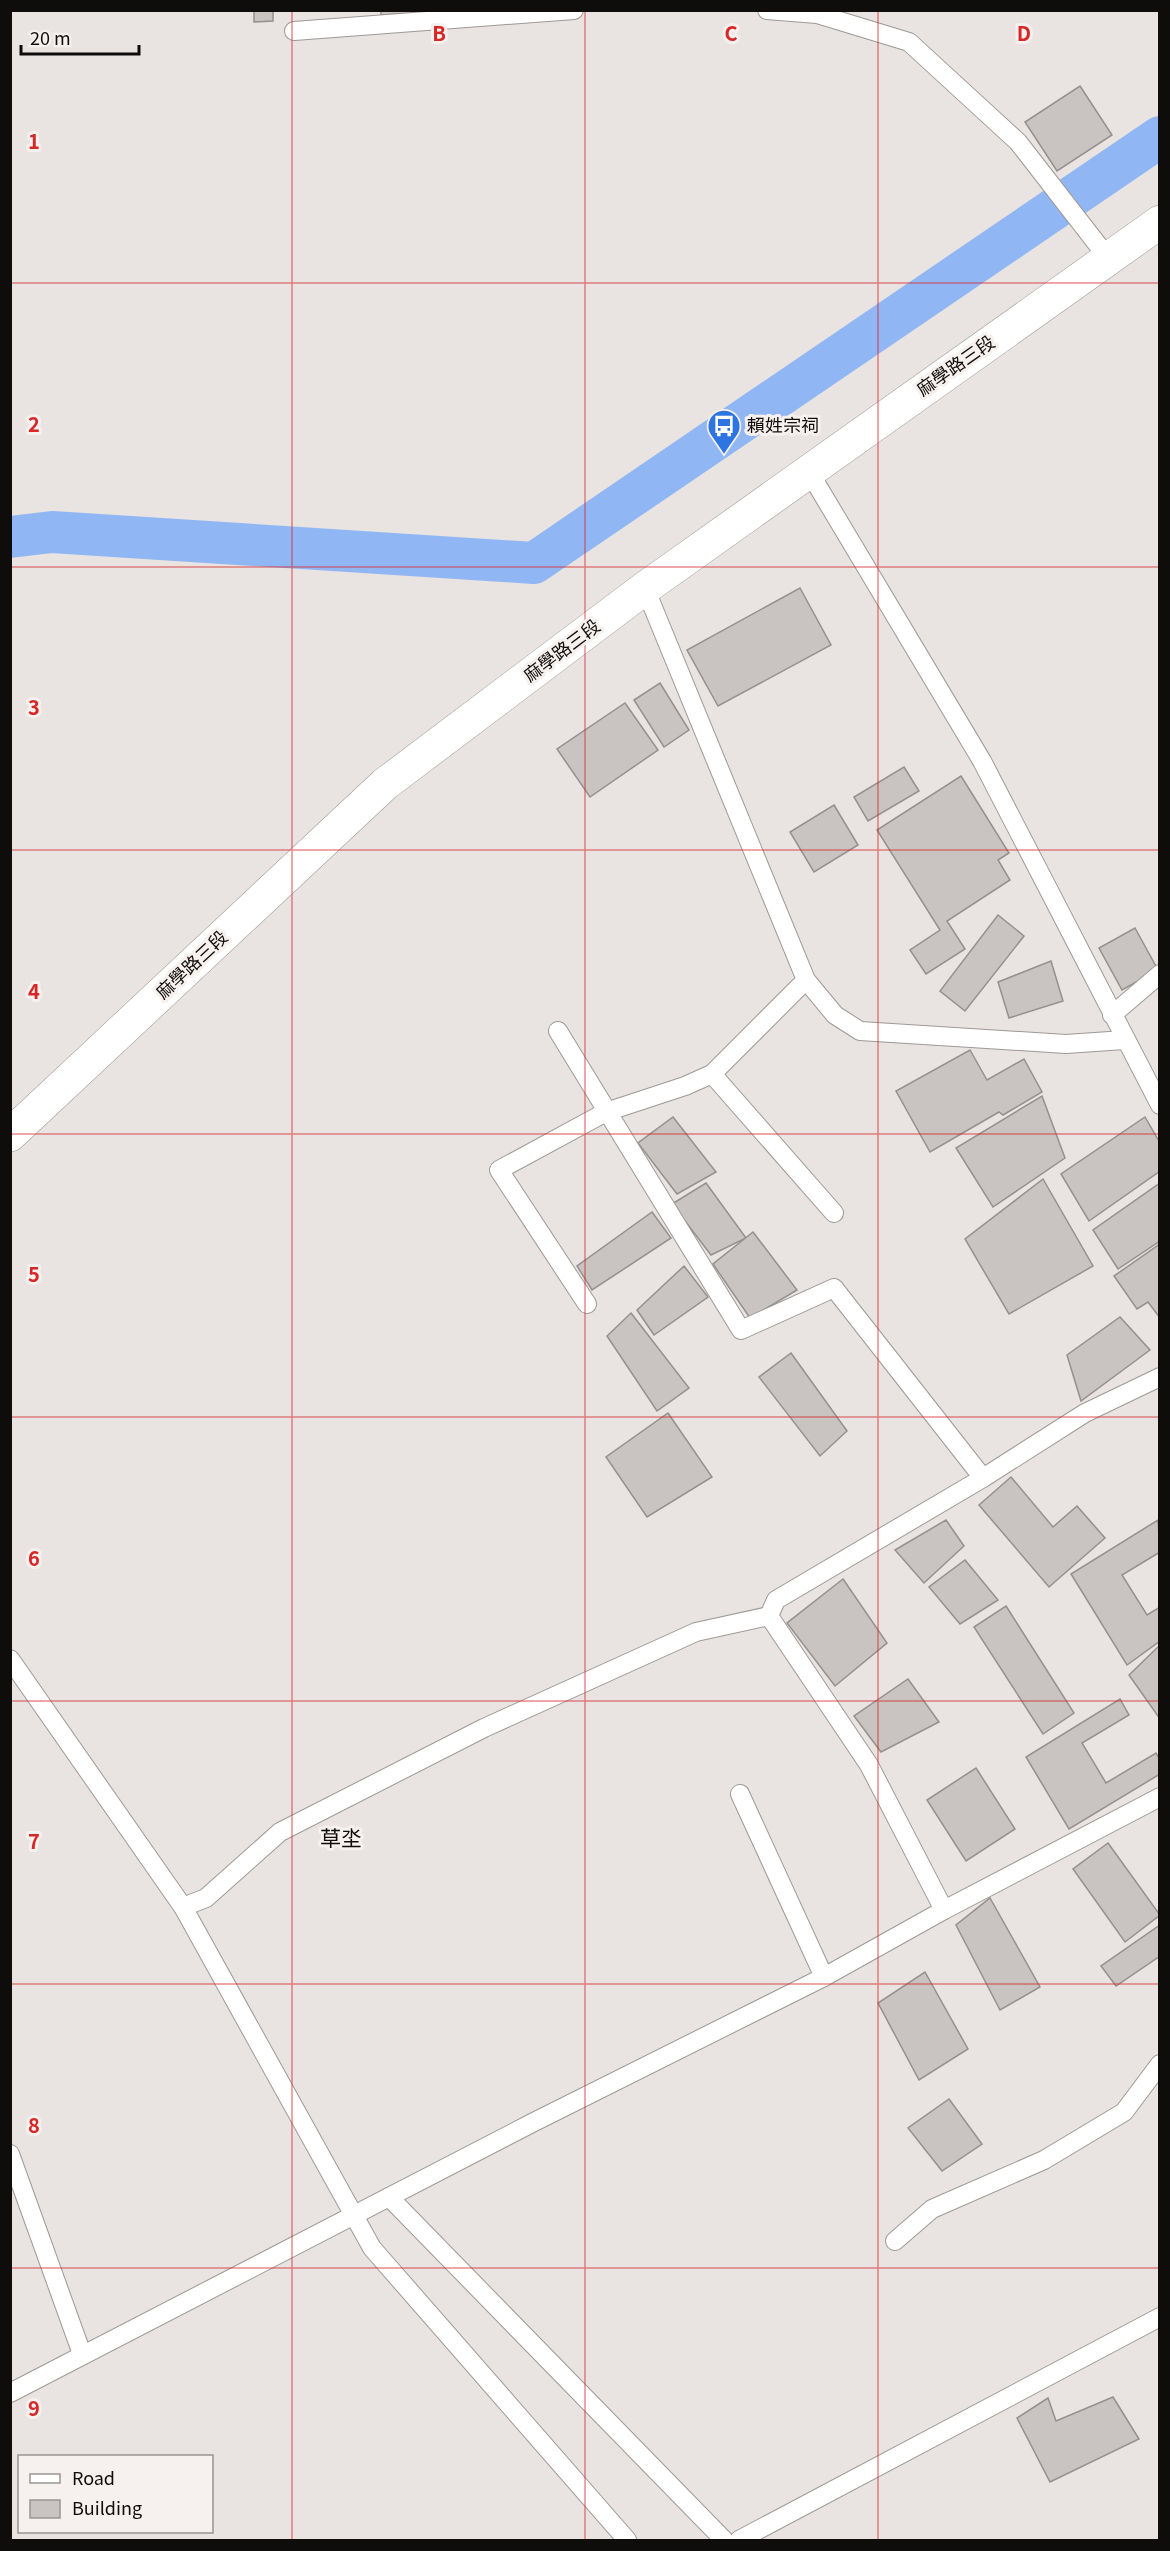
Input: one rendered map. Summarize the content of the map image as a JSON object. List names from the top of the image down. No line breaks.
{"streets":{"main road":["麻學路三段"]},"districts":["草坔"],"places":{"bus stop":["賴姓宗祠"]},"legend":["Road","Building"],"scale_bar":"20 m","grid":{"columns":["B","C","D"],"rows":["1","2","3","4","5","6","7","8","9"]}}
